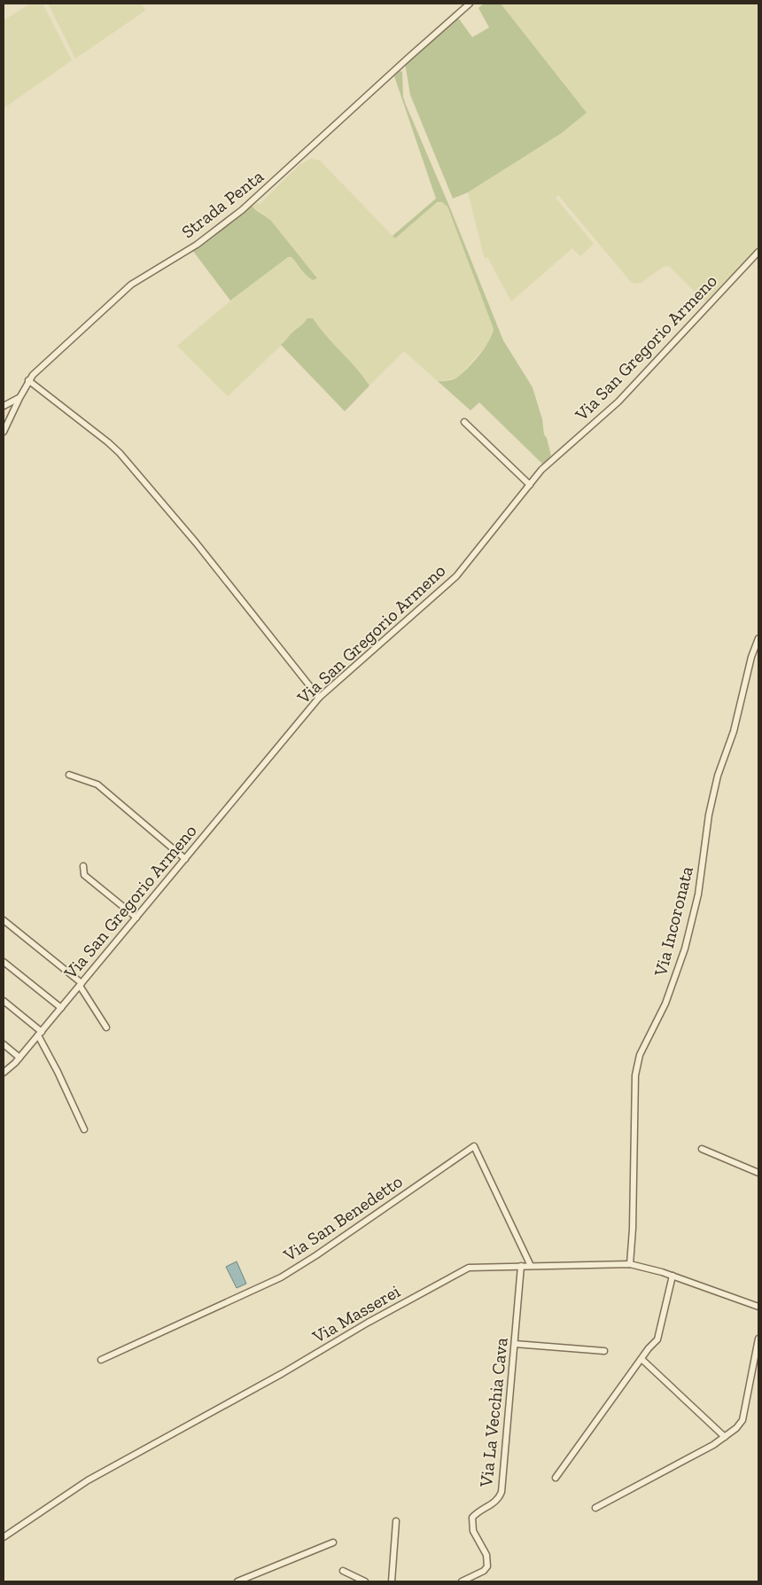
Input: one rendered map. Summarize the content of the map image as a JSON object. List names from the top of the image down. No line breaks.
{"streets":{"street":["Strada Penta","Via San Gregorio Armeno","Via Incoronata","Via San Benedetto","Via Masserei","Via La Vecchia Cava"]},"crossings":[["Via Incoronata","Via Masserei"],["Via San Benedetto","Via Masserei"],["Via Masserei","Via La Vecchia Cava"]]}
